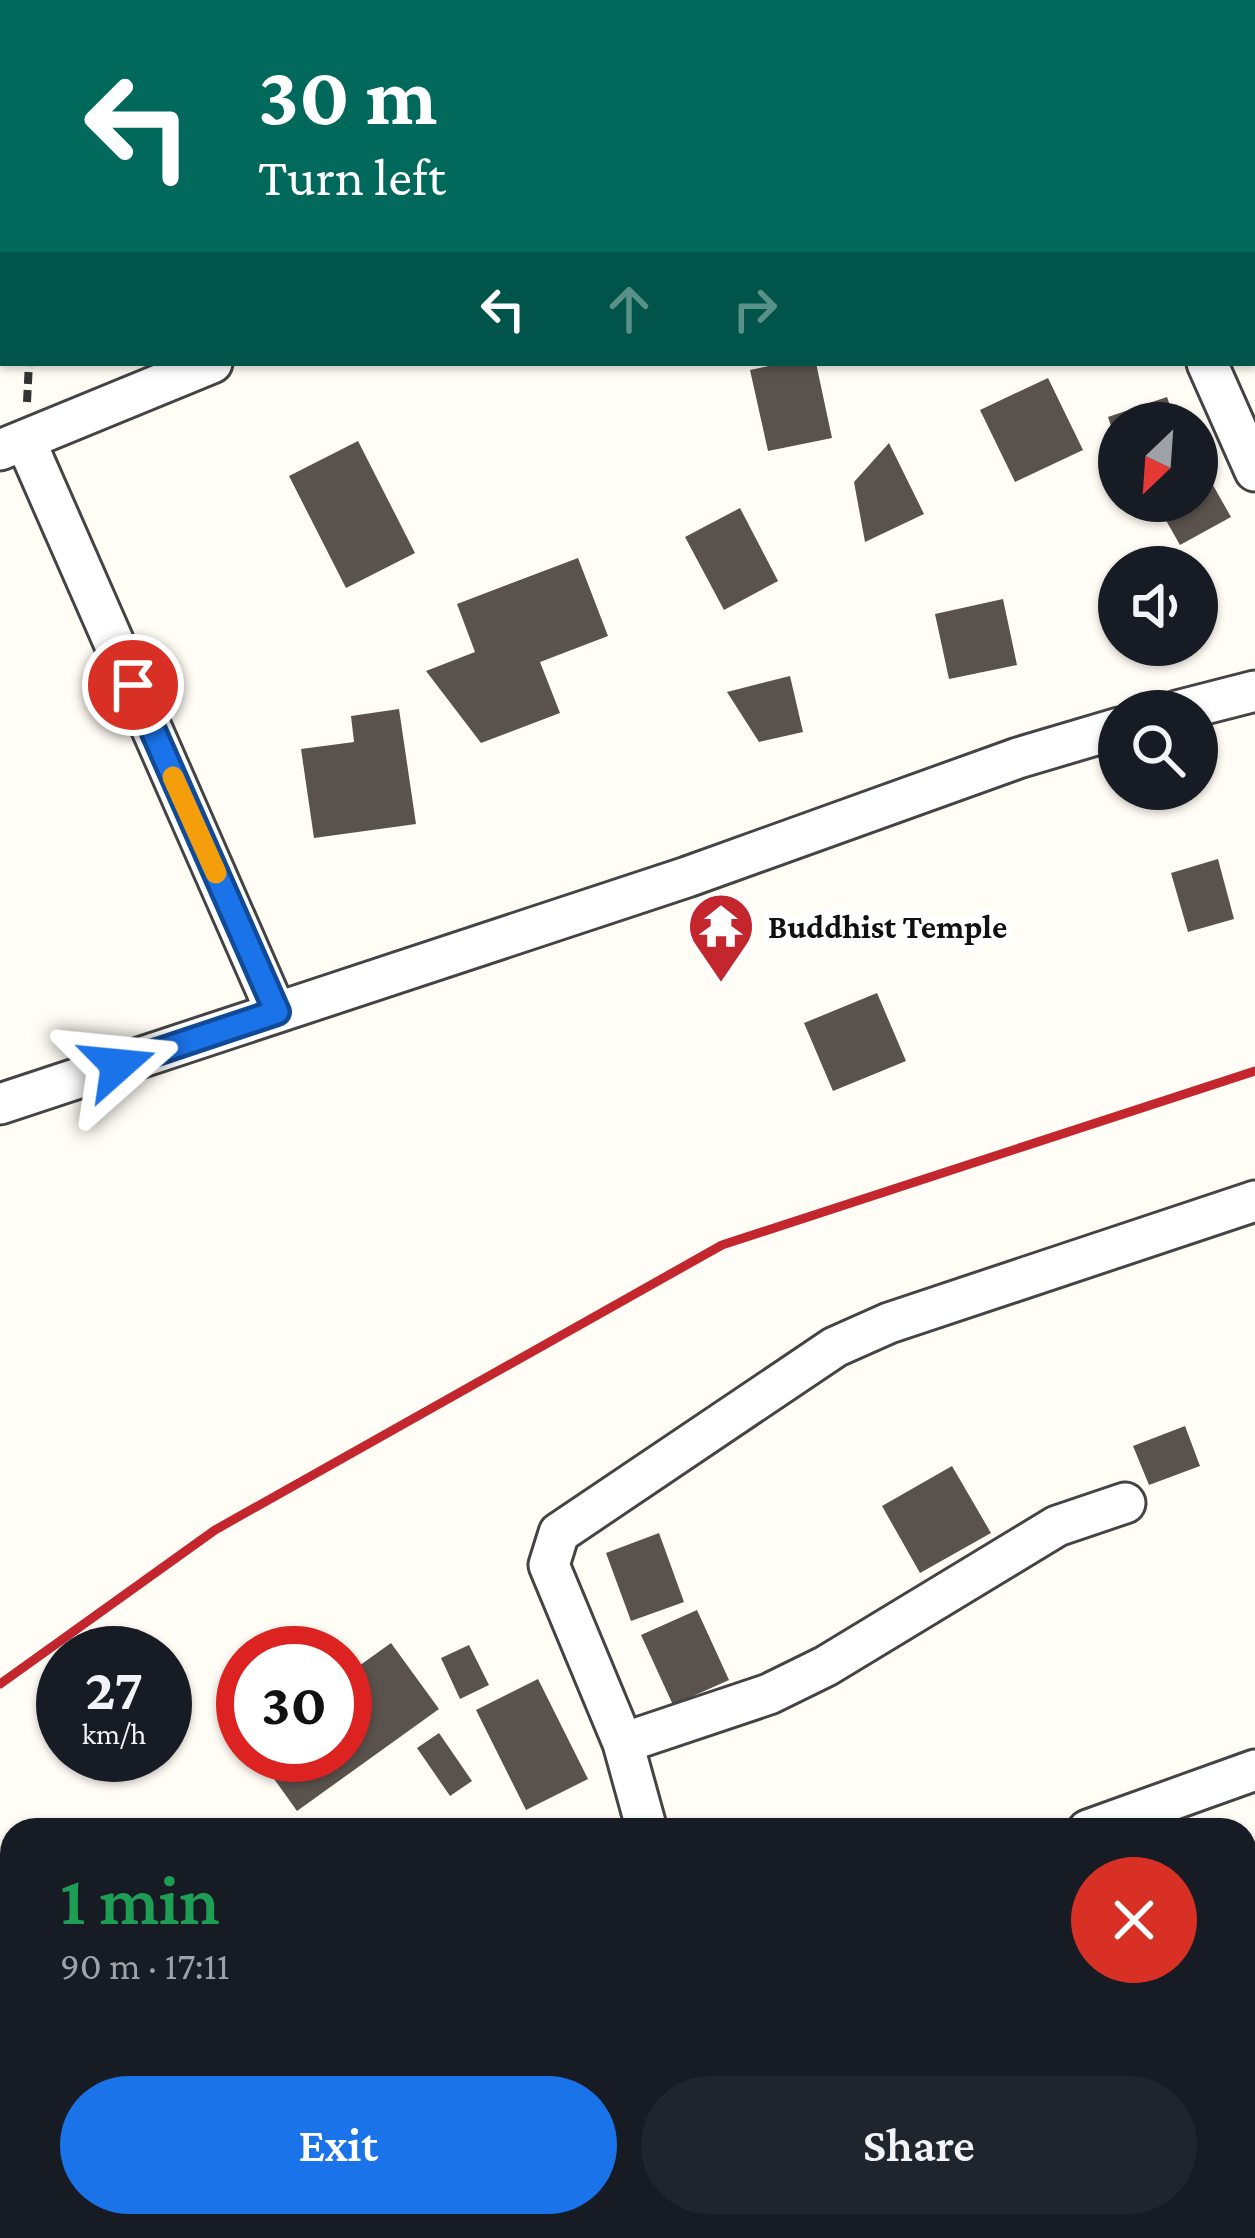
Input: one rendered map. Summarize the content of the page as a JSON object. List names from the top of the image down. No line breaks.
{"places":{"temple":["Buddhist Temple"]},"north":"bottom left","page":{"turn":["30 m","Turn left"],"speed":"27 km/h","limit":"30","heading":["1 min","90 m · 17:11"],"buttons":["Exit","Share"]}}
